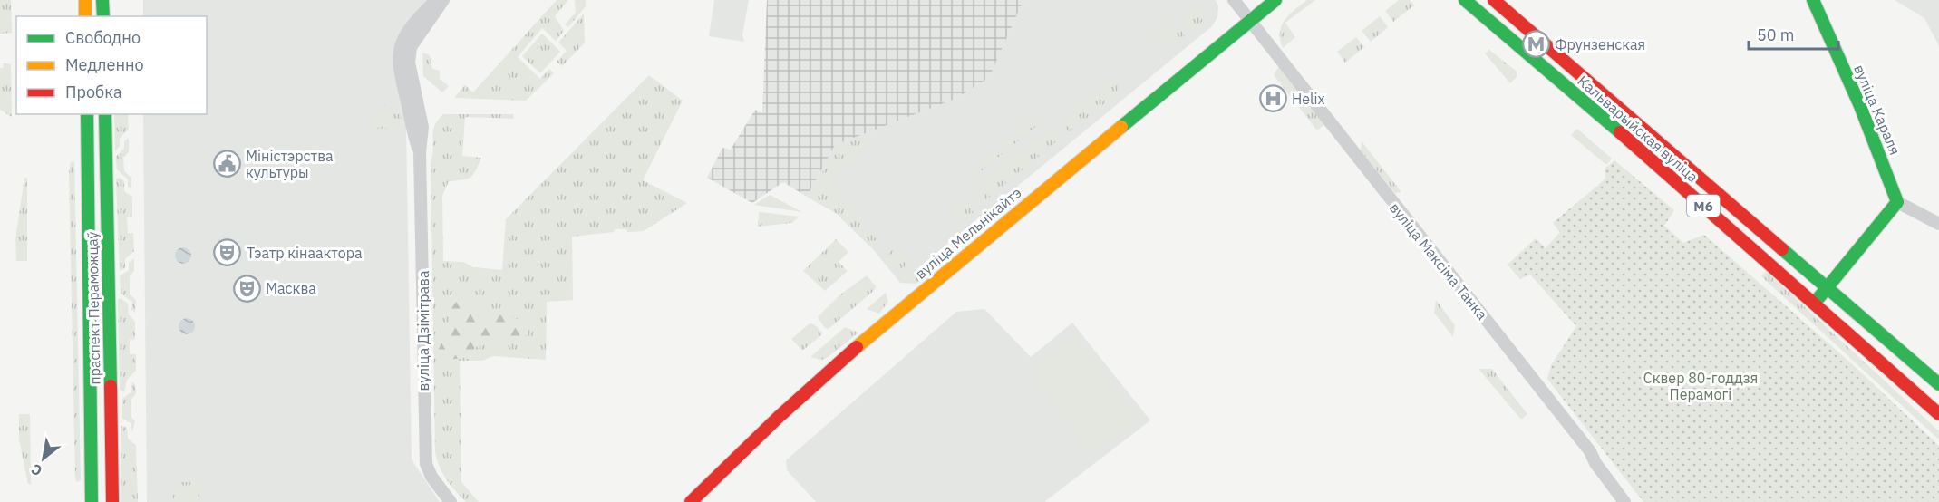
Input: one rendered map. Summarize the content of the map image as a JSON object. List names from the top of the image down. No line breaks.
{"streets":{"main road":["вуліца Караля","Кальварыйская вуліца","М6","вуліца Мельнікайтэ","праспект Пераможцаў"],"street":["вуліца Максіма Танка","вуліца Дзімітрава"]},"crossings":[["вуліца Мельнікайтэ","вуліца Максіма Танка"]],"parks":["Сквер 80-годдзя Перамогі"],"places":{"metro station":["Фрунзенская"],"hospital":["Helix"],"public building":["Міністэрства культуры"],"theatre":["Тэатр кінаактора","Масква"]},"legend":["Свободно","Медленно","Пробка"],"scale_bar":"50 m","north":"bottom left"}
